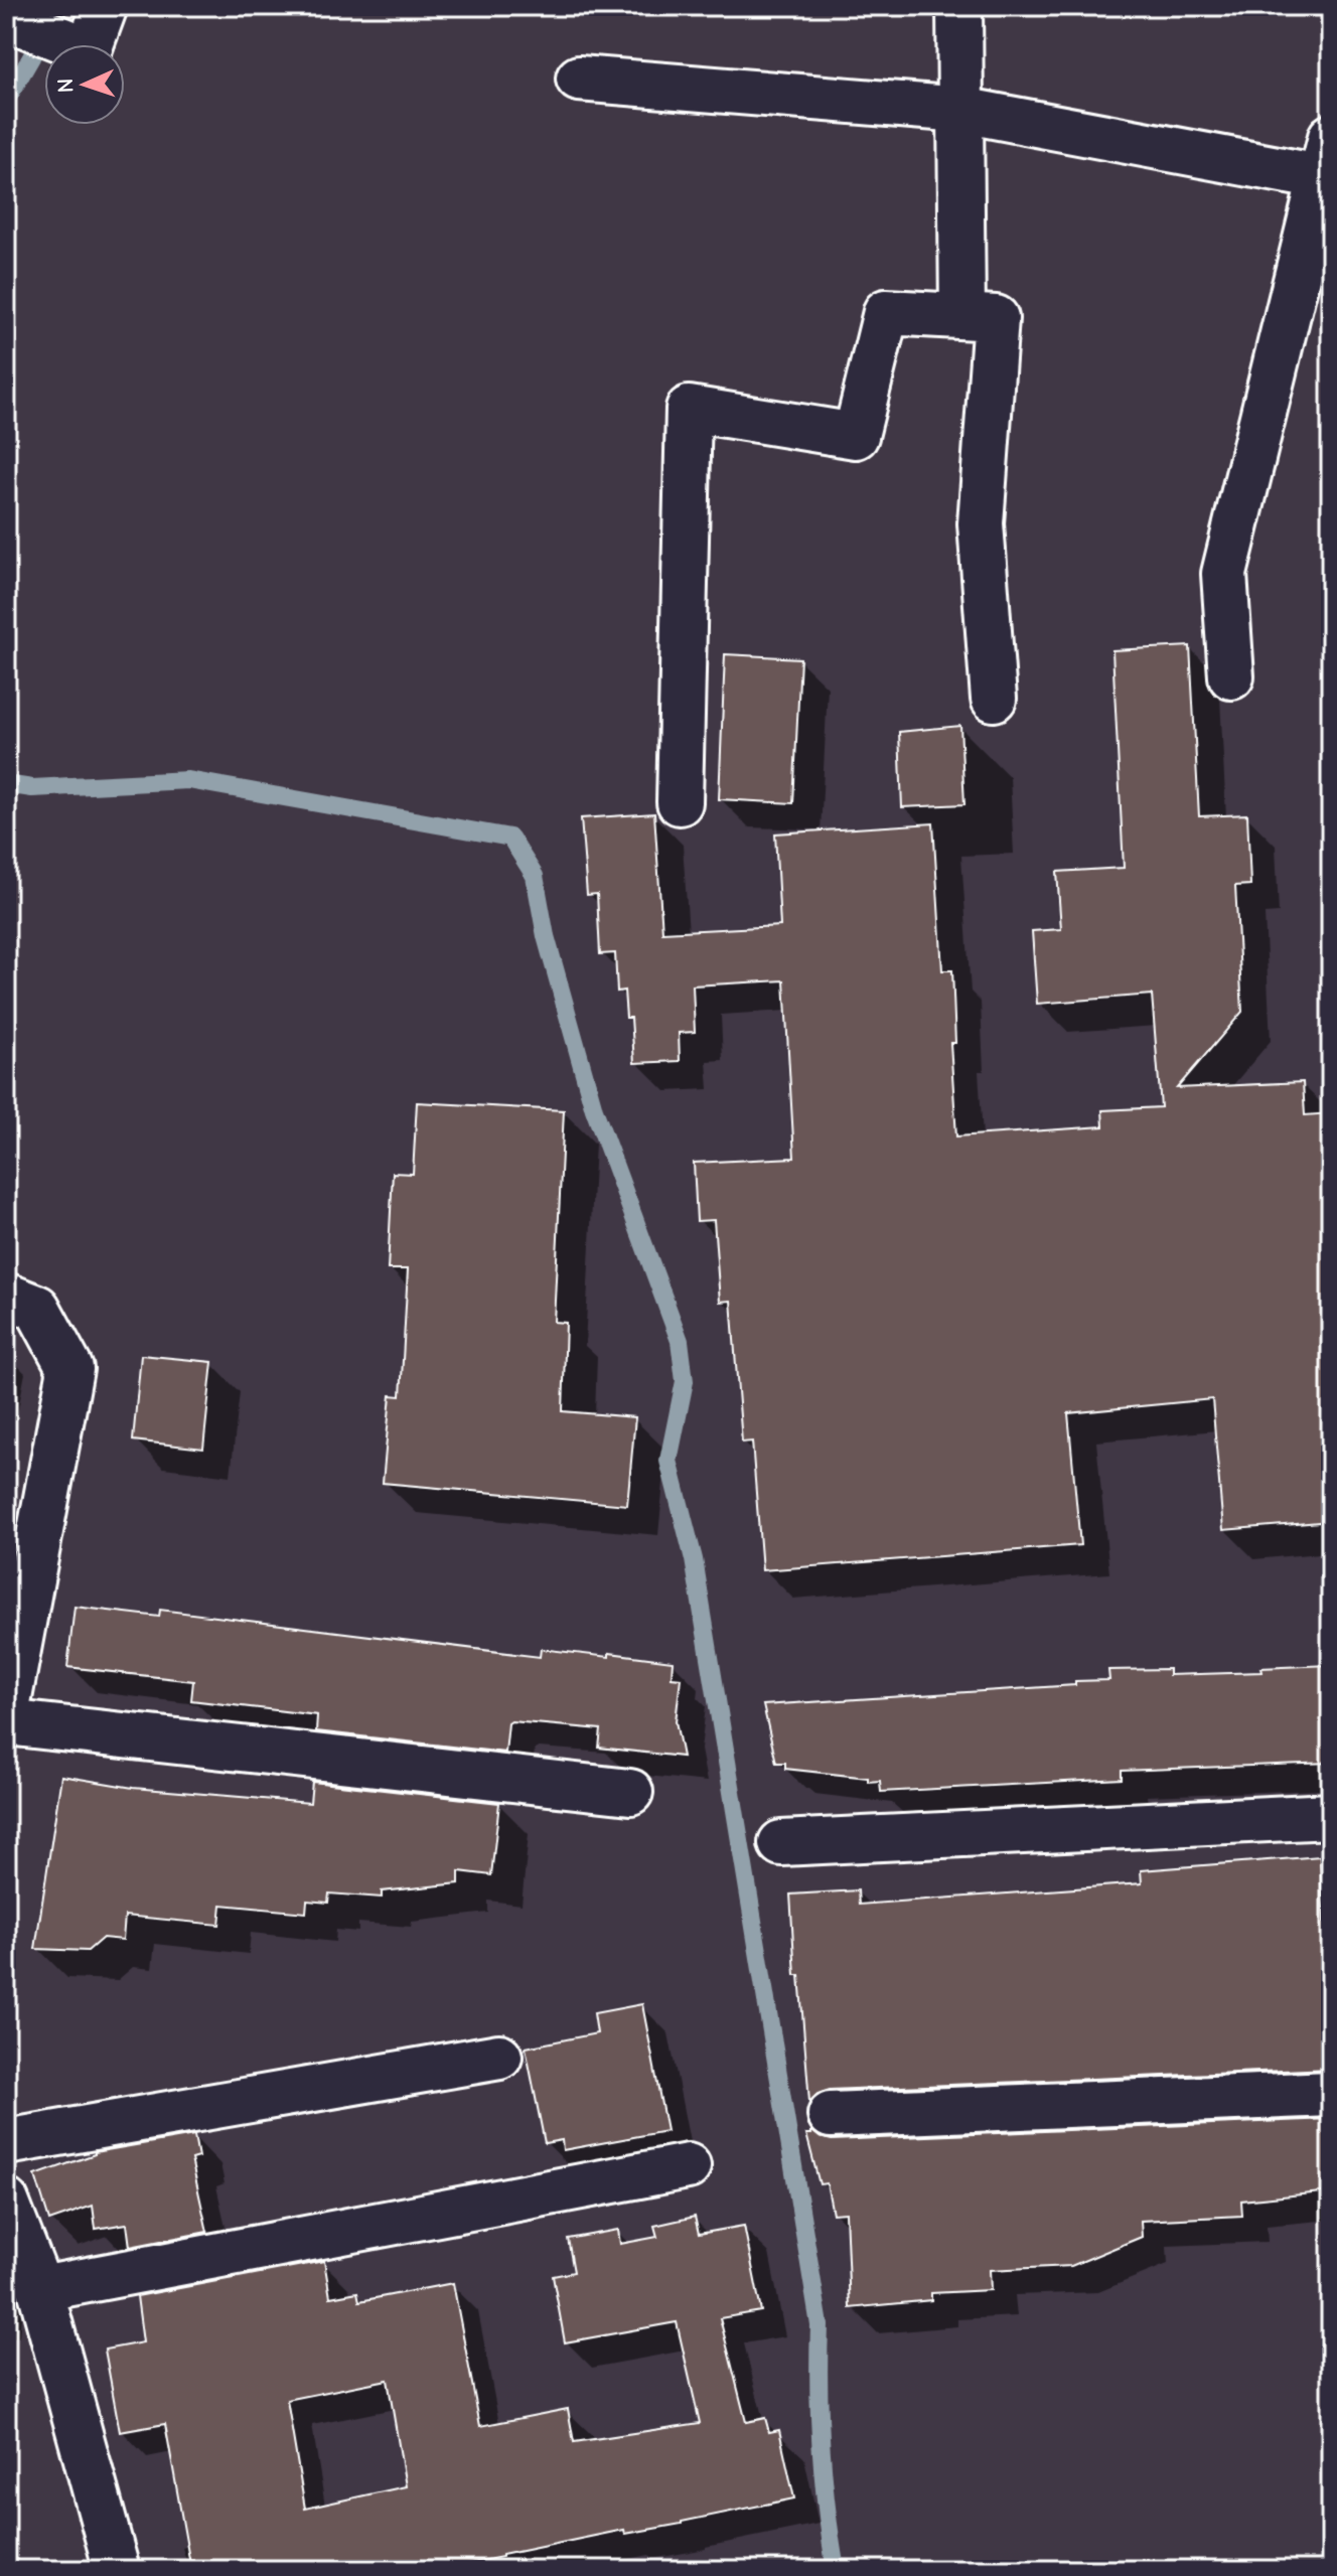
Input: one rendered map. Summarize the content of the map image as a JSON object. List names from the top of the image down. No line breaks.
{"north":"left"}
